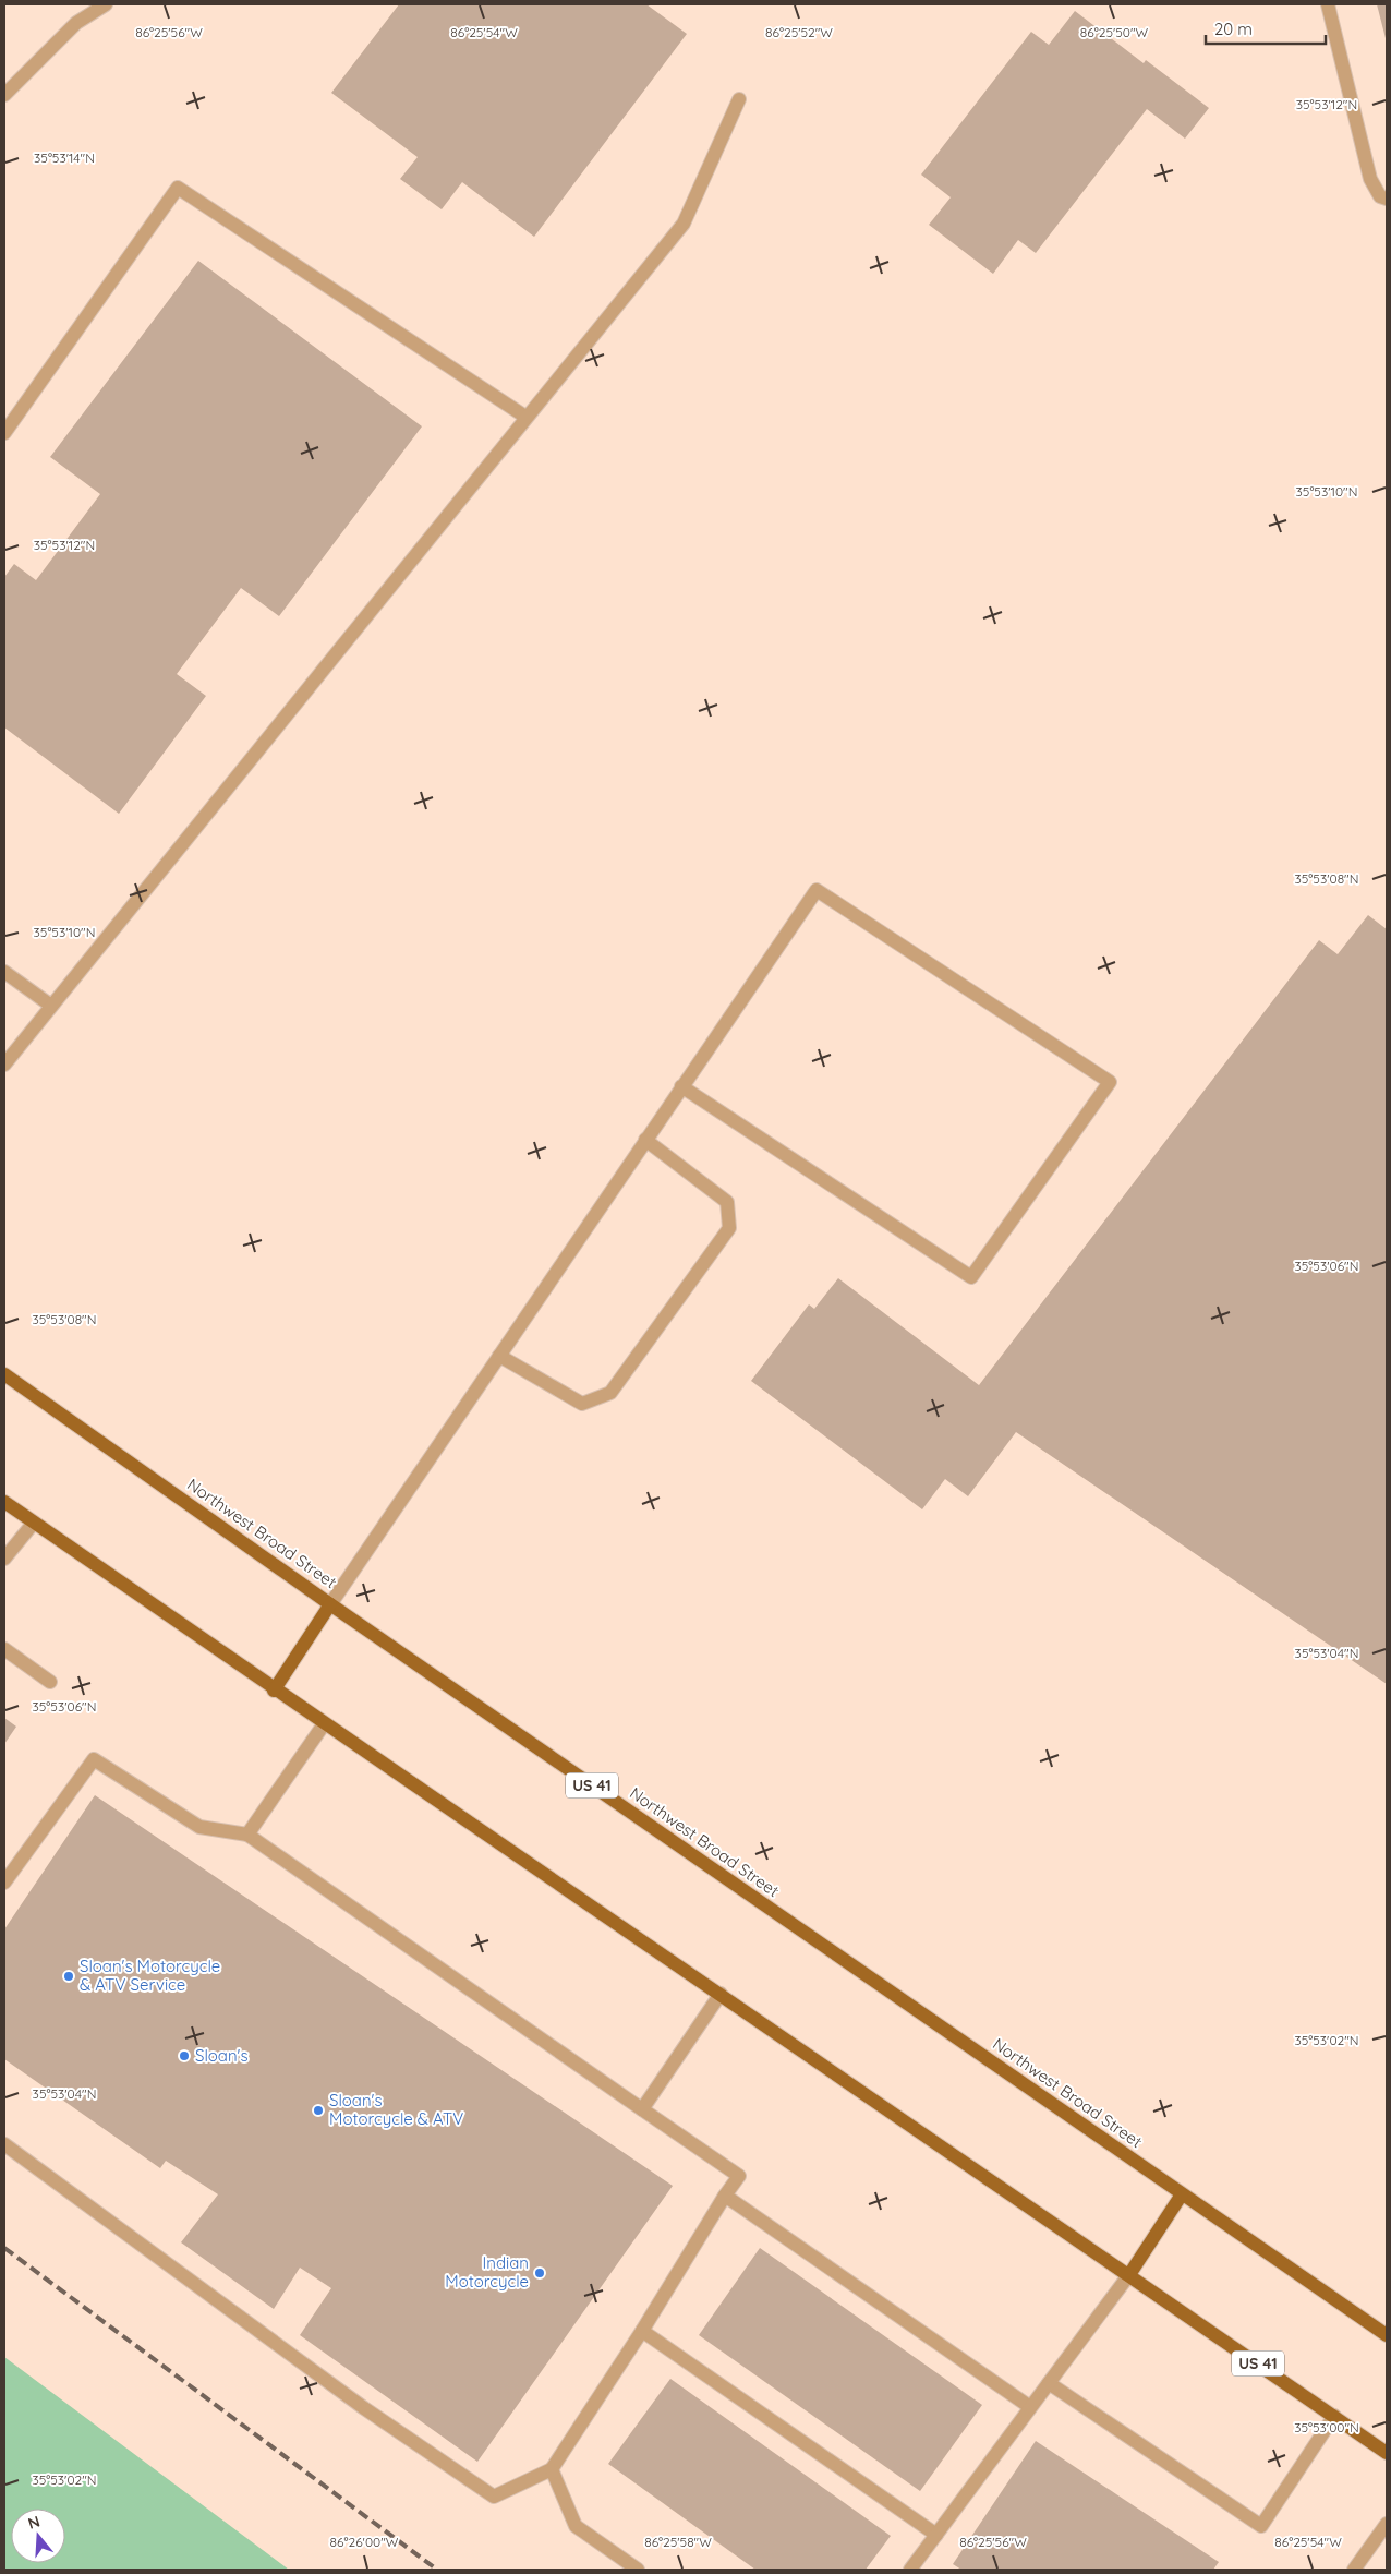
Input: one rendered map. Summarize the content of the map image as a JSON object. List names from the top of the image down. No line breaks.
{"streets":{"main road":["Northwest Broad Street","US 41"]},"places":["Sloan's Motorcycle & ATV Service","Sloan's","Sloan's Motorcycle & ATV","Indian Motorcycle"],"scale_bar":"20 m","north":"top","coordinates":["86°25'56\"W","86°25'54\"W","86°25'52\"W","86°25'50\"W","35°53'12\"N","35°53'14\"N","35°53'10\"N","35°53'08\"N","35°53'06\"N","35°53'04\"N","35°53'02\"N","35°53'00\"N","86°26'00\"W","86°25'58\"W"]}
